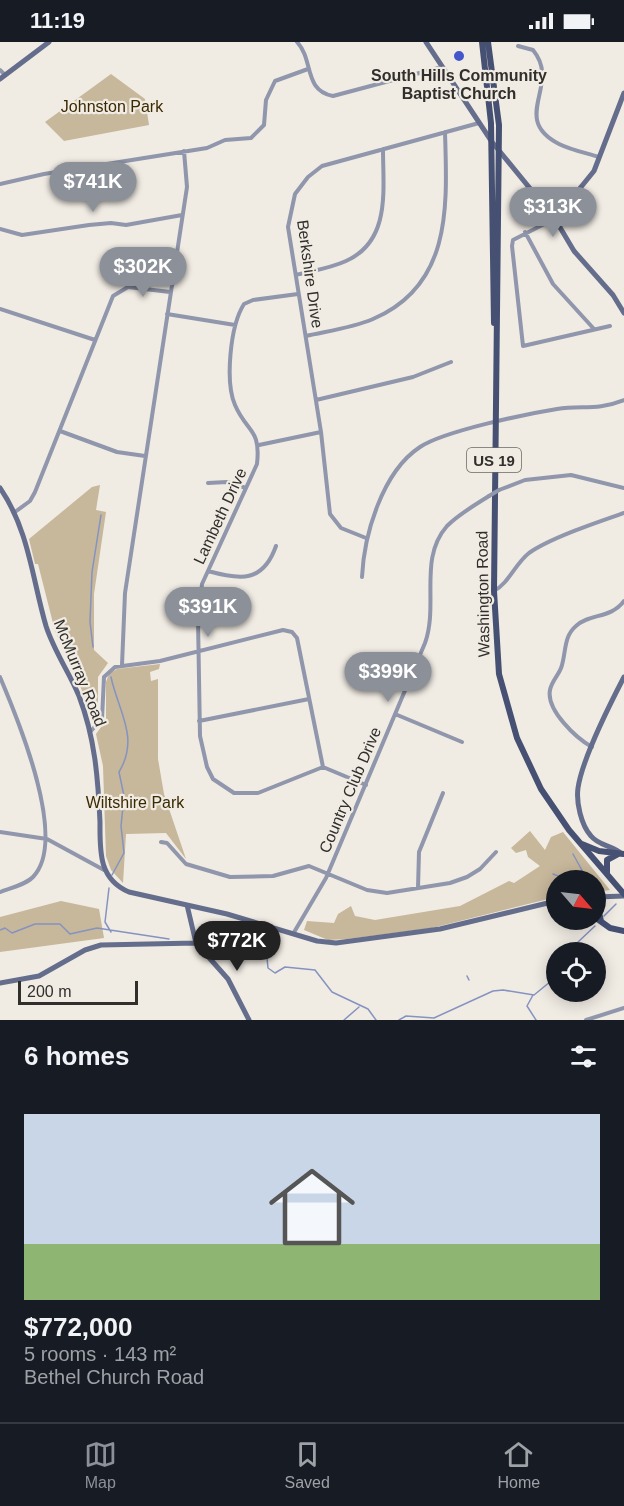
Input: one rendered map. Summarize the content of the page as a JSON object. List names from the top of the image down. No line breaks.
{"streets":{"main road":["US 19","Washington Road"],"street":["Berkshire Drive","Lambeth Drive","McMurray Road","Country Club Drive"]},"parks":["Johnston Park","Wiltshire Park"],"places":["South Hills Community Baptist Church"],"scale_bar":"200 m","north":"bottom right","page":{"status":"11:19","price":["$741K","$313K","$302K","$391K","$399K","$772K"],"scale":"200 m","heading":"6 homes","list":[{"name":"$772,000","note":"5 rooms · 143 m² · Bethel Church Road"}],"tabs":["Map","Saved","Home"]}}
